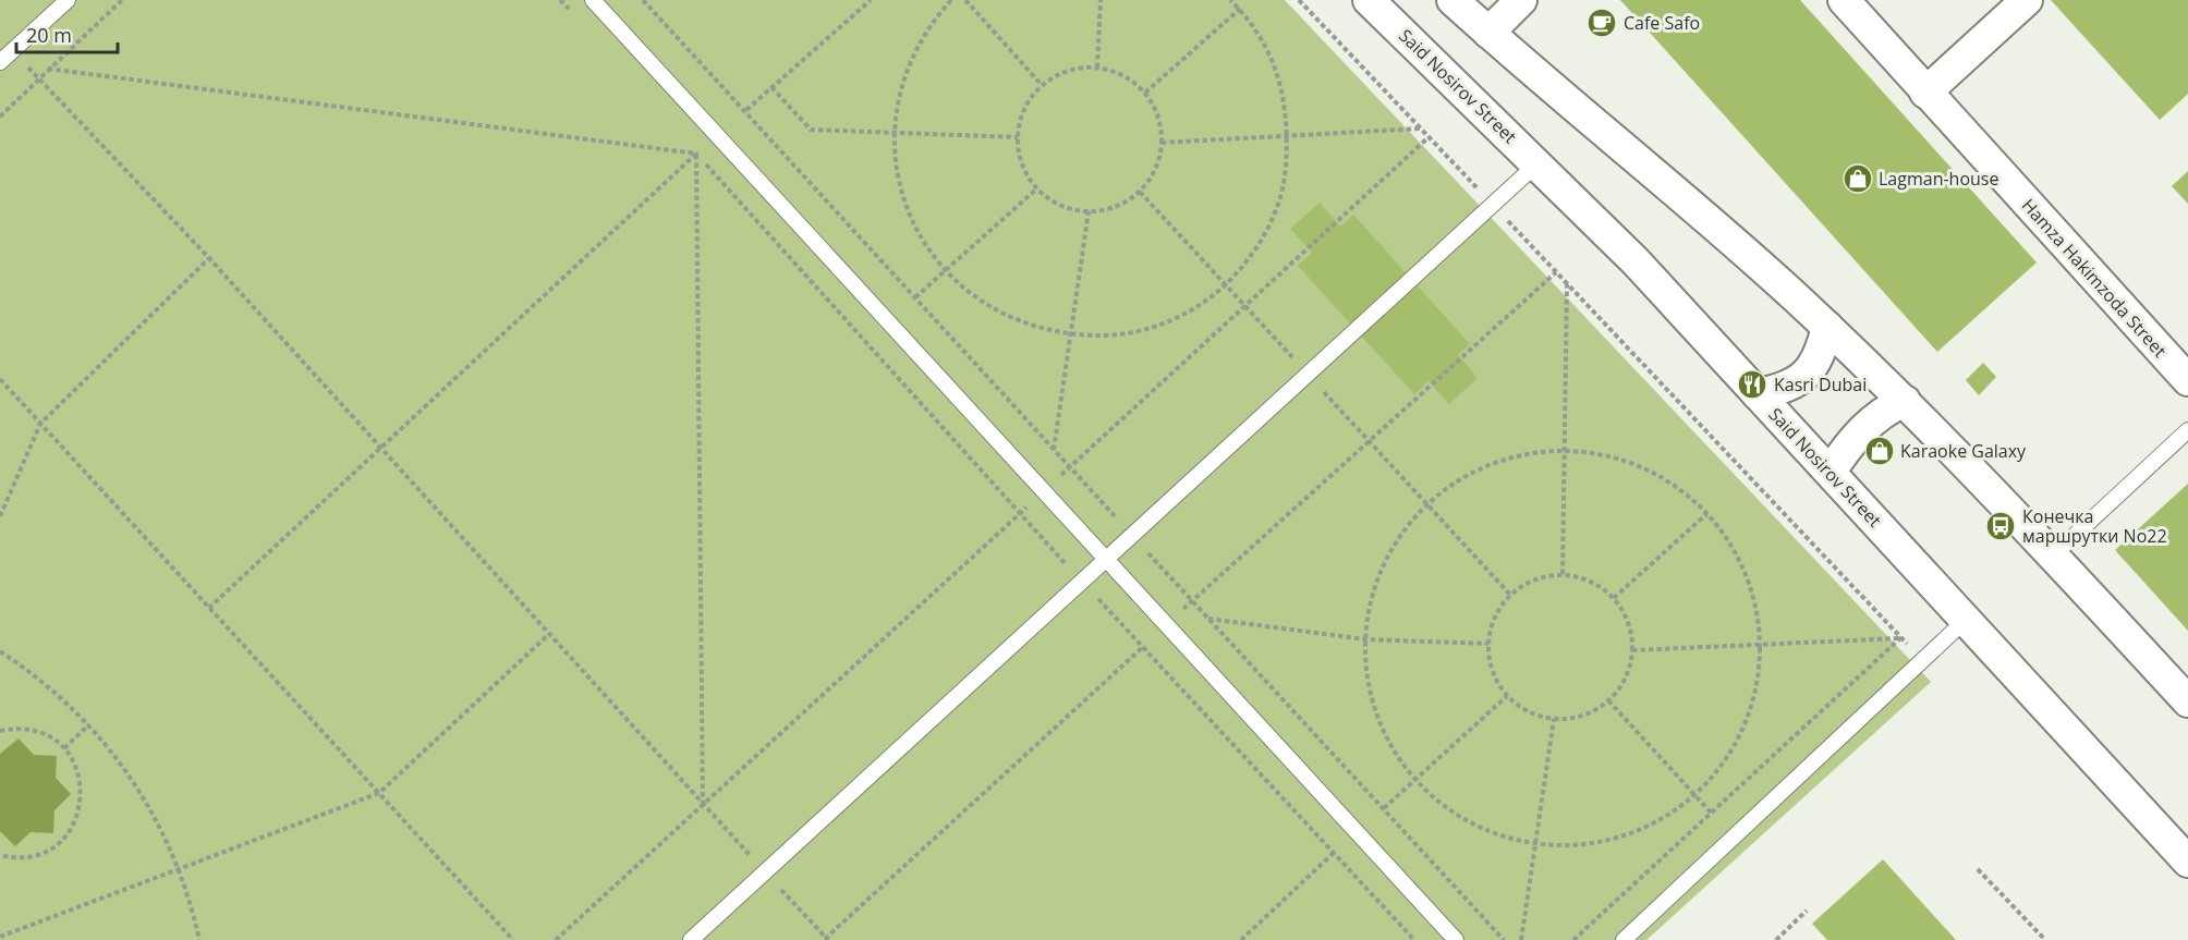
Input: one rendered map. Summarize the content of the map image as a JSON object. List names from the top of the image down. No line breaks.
{"streets":{"street":["Said Nosirov Street","Hamza Hakimzoda Street"]},"places":{"cafe":["Cafe Safo"],"shop":["Lagman-house","Karaoke Galaxy"],"restaurant":["Kasri Dubai"],"bus stop":["Конечка маршрутки No22"]},"scale_bar":"20 m"}
